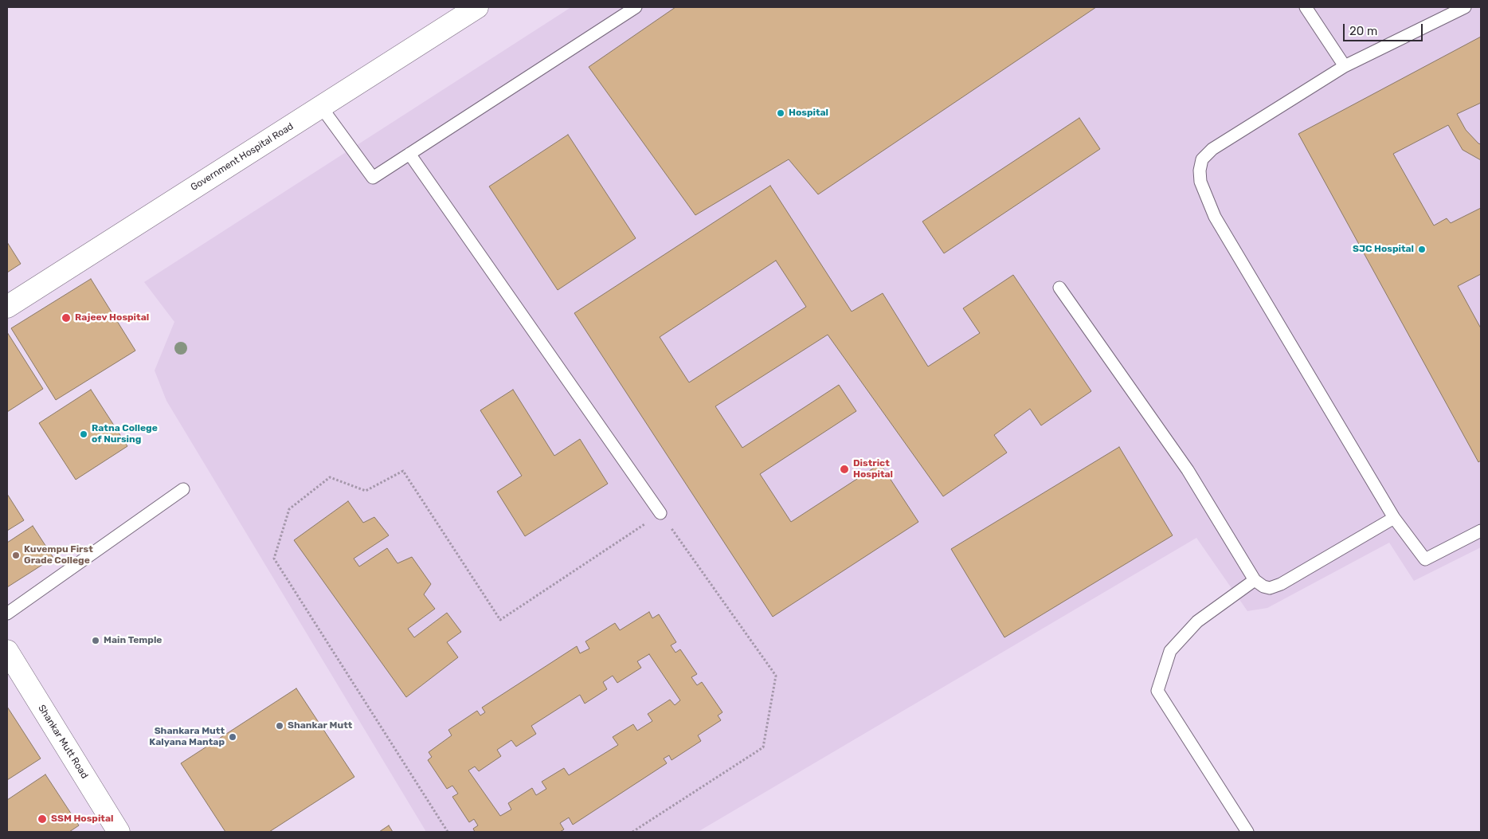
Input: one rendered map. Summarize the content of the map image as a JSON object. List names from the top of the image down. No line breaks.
{"streets":{"street":["Government Hospital Road","Shankar Mutt Road"]},"places":["Hospital","SJC Hospital","Rajeev Hospital","Ratna College of Nursing","District Hospital","Kuvempu First Grade College","Main Temple","Shankar Mutt","Shankara Mutt Kalyana Mantap","SSM Hospital"],"scale_bar":"20 m"}
